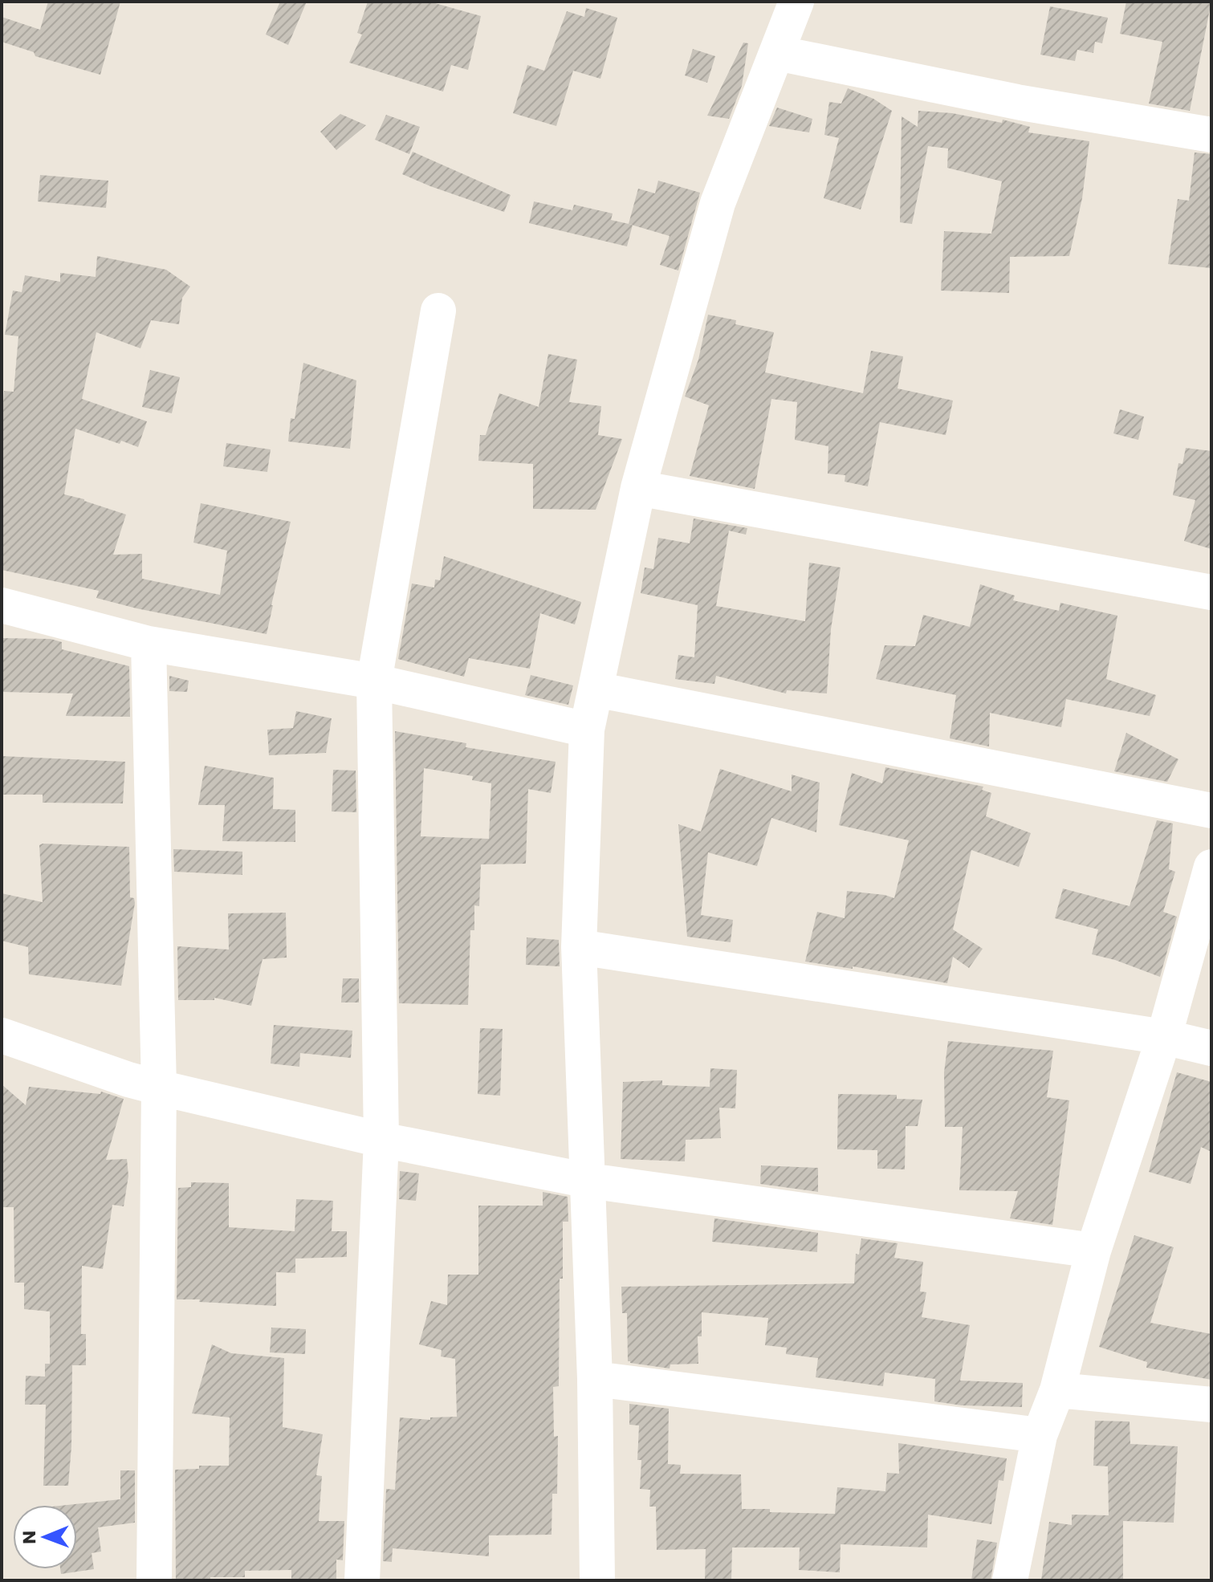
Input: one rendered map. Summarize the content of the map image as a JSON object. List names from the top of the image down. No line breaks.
{"north":"left"}
